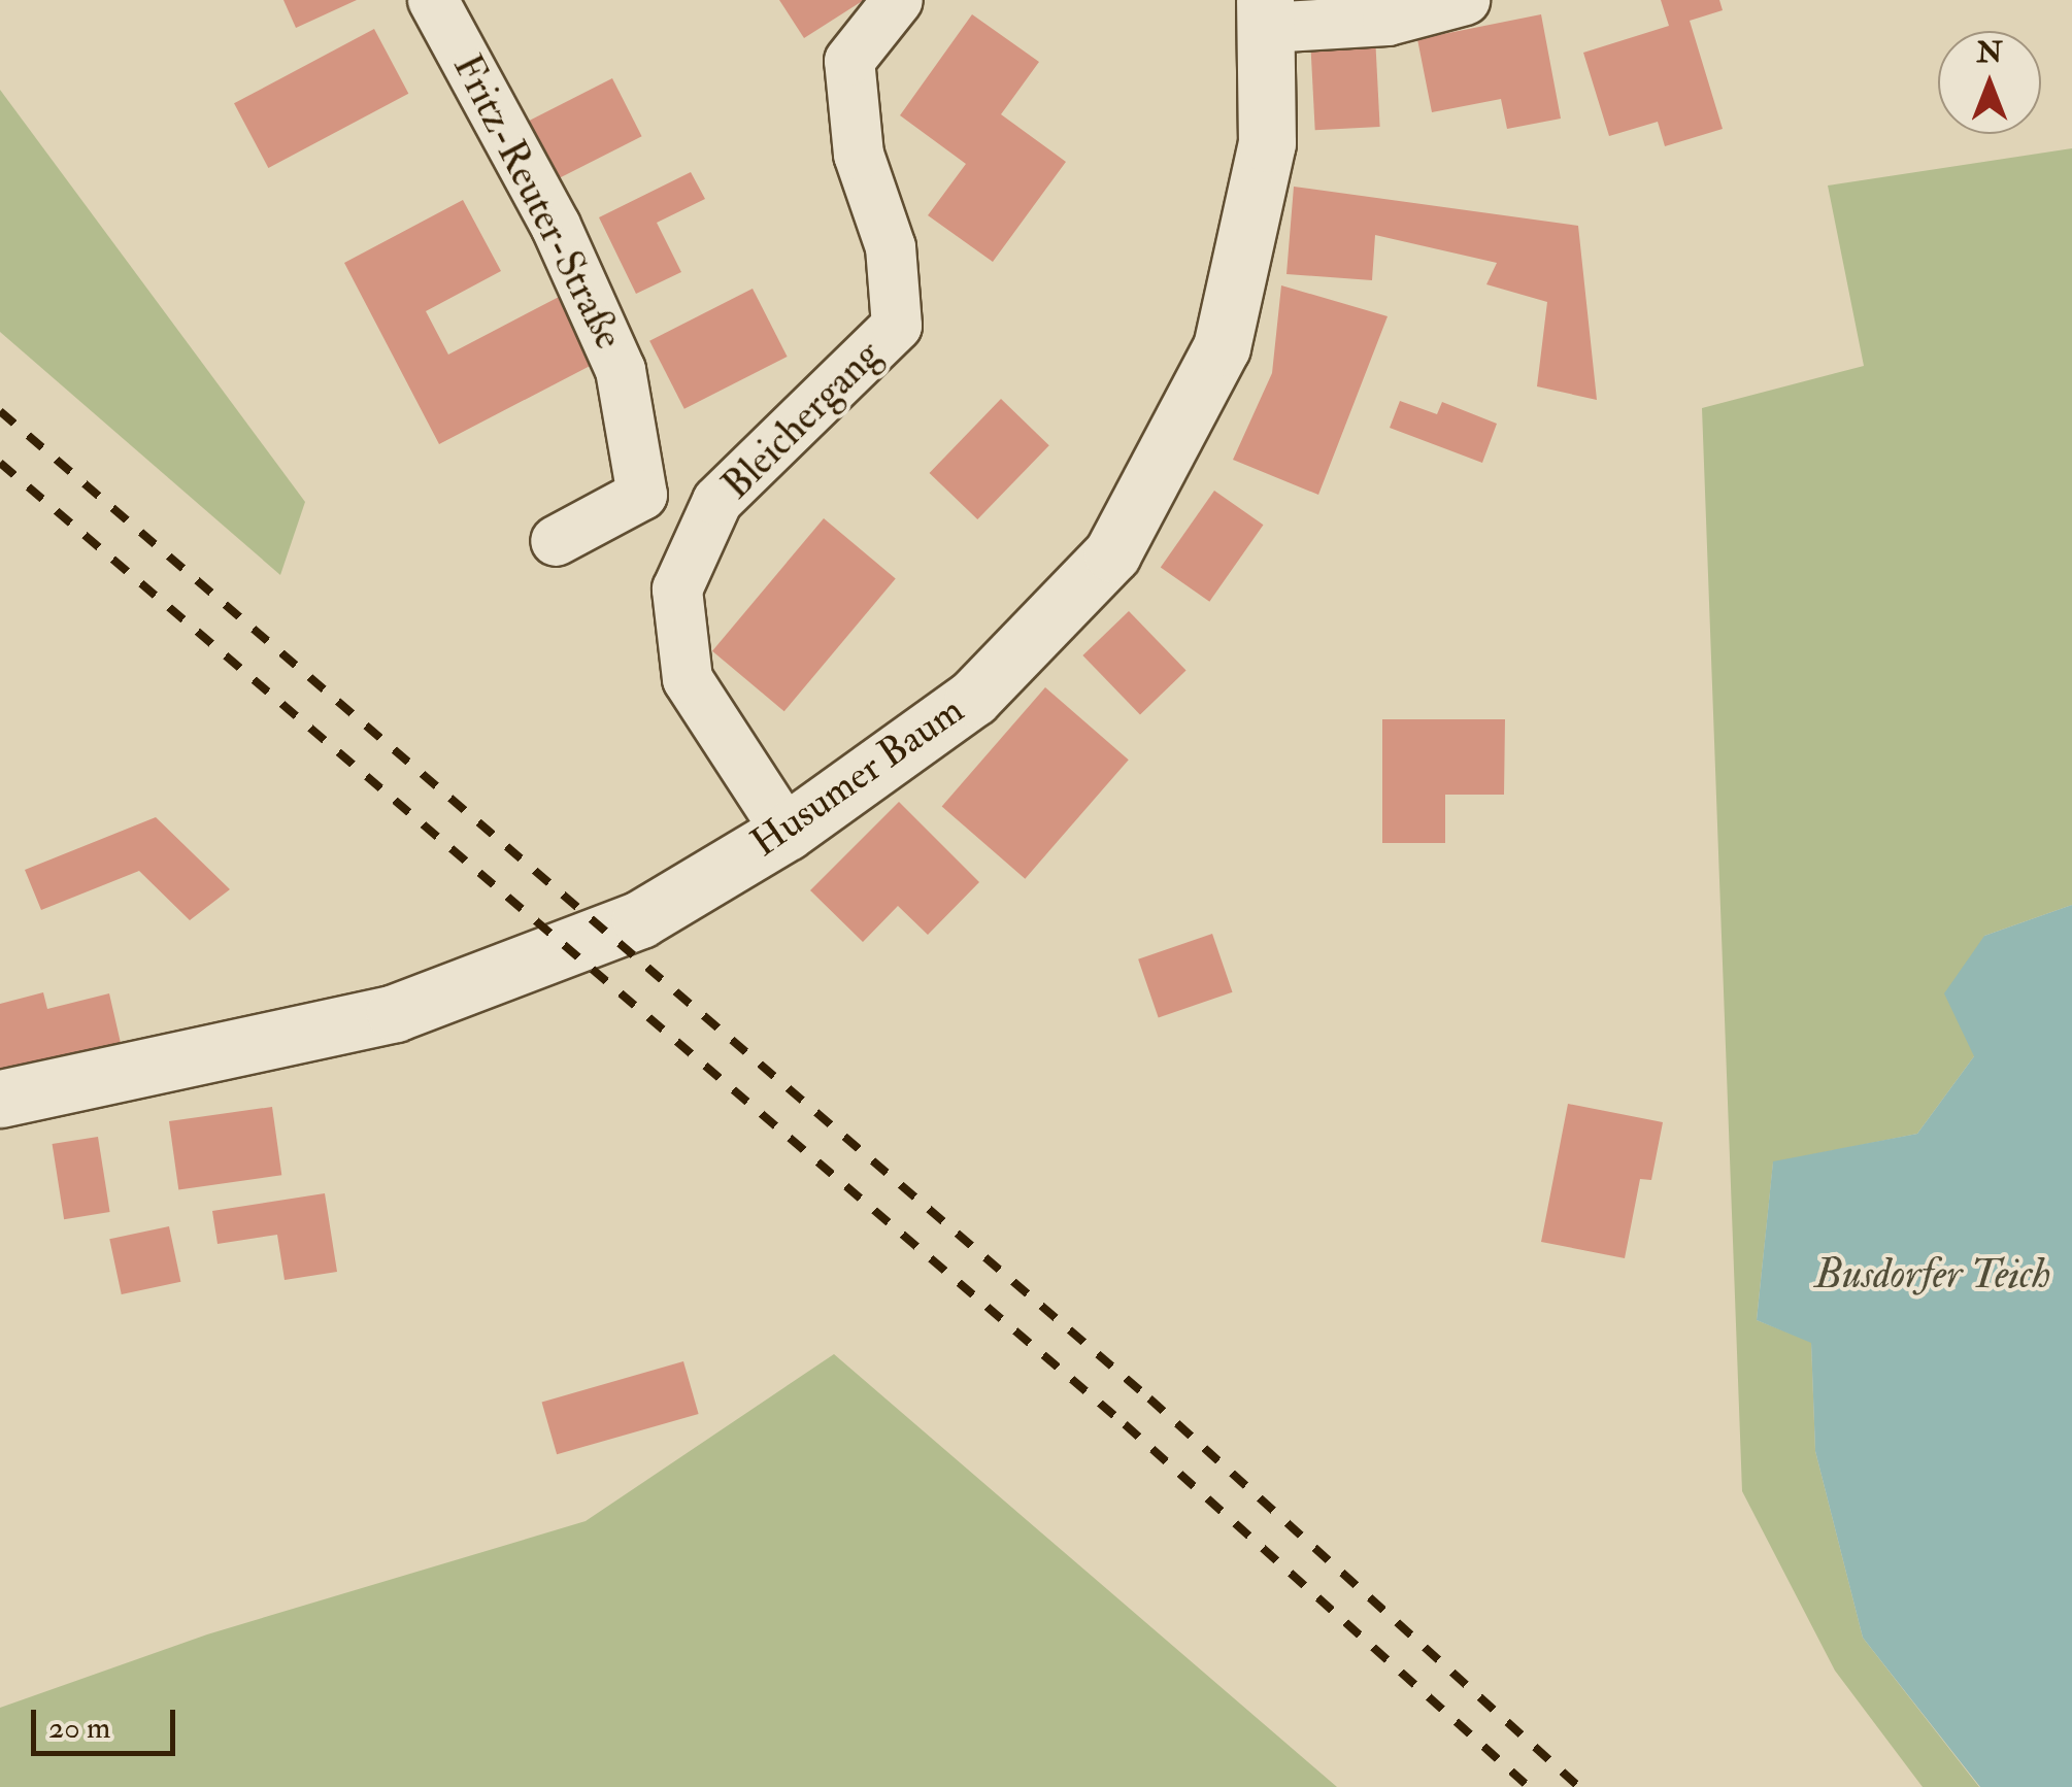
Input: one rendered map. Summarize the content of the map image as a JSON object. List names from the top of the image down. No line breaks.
{"streets":{"street":["Fritz-Reuter-Straße","Bleichergang","Husumer Baum"]},"crossings":[["Bleichergang","Husumer Baum"]],"water":["Busdorfer Teich"],"scale_bar":"20 m","north":"top"}
